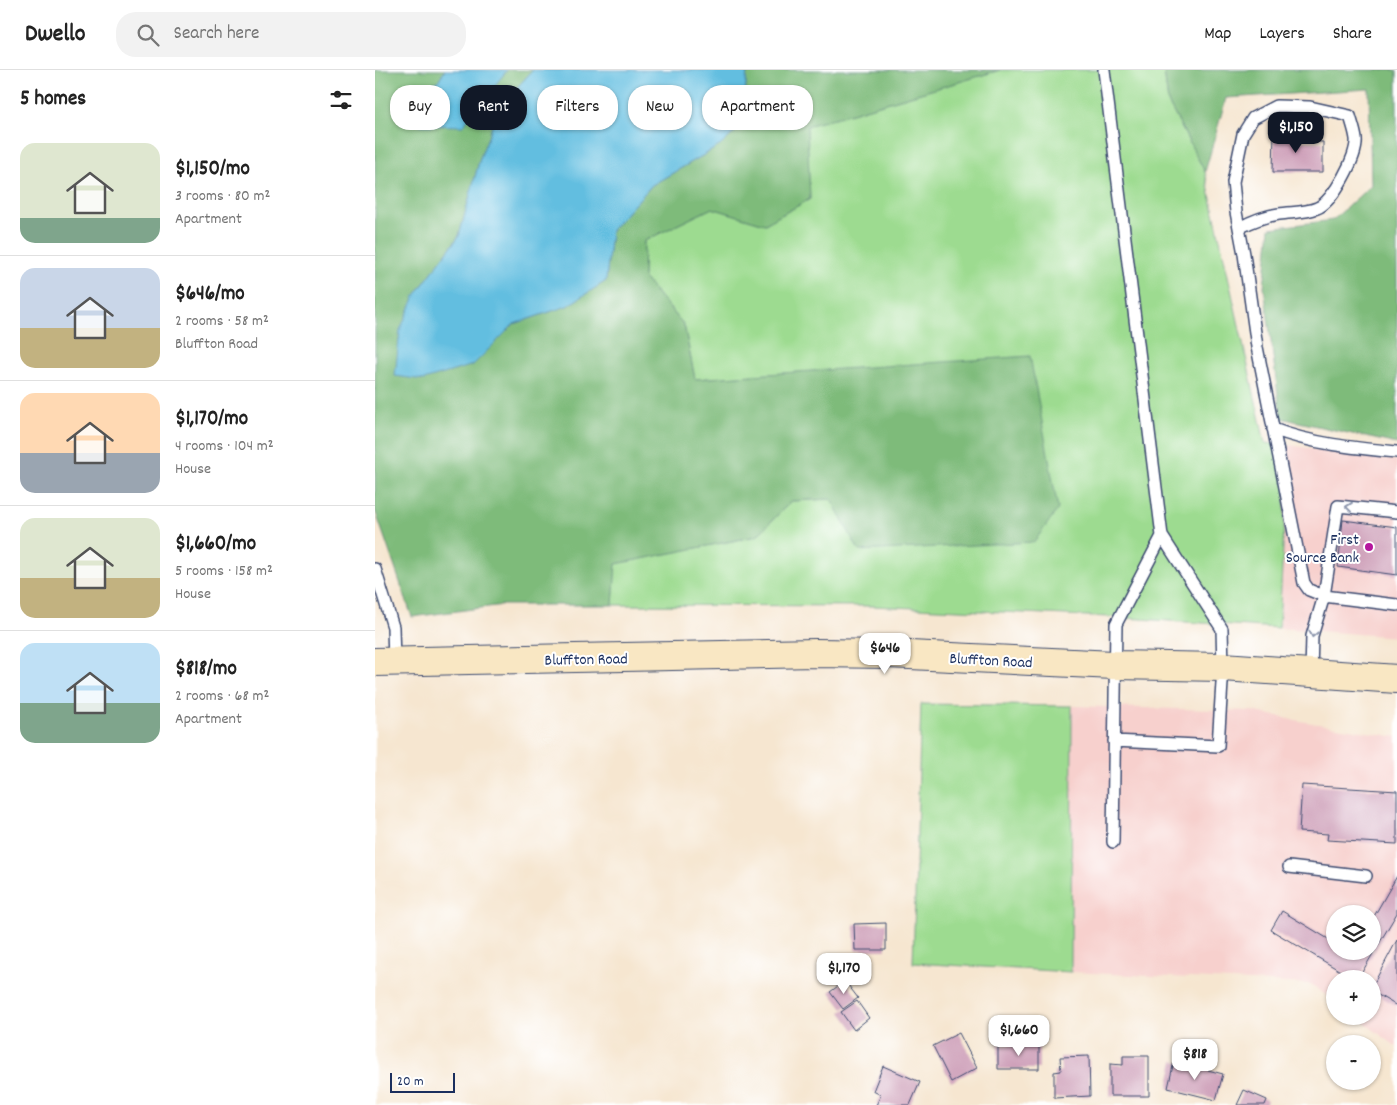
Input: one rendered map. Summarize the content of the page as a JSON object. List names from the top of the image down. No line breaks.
{"streets":{"main road":["Bluffton Road"]},"places":["First Source Bank"],"scale_bar":"20 m","page":{"header":"Dwello","search":"Search here","nav":["Map","Layers","Share"],"heading":"5 homes","chip":["Buy","Rent","Filters","New","Apartment"],"price":["$1,150","$646","$1,170","$1,660","$818"],"list":[{"name":"$1,150/mo","note":"3 rooms · 80 m² · Apartment"},{"name":"$646/mo","note":"2 rooms · 58 m² · Bluffton Road"},{"name":"$1,170/mo","note":"4 rooms · 104 m² · House"},{"name":"$1,660/mo","note":"5 rooms · 158 m² · House"},{"name":"$818/mo","note":"2 rooms · 68 m² · Apartment"}],"map_buttons":["+","−"],"scale":"20 m"}}
